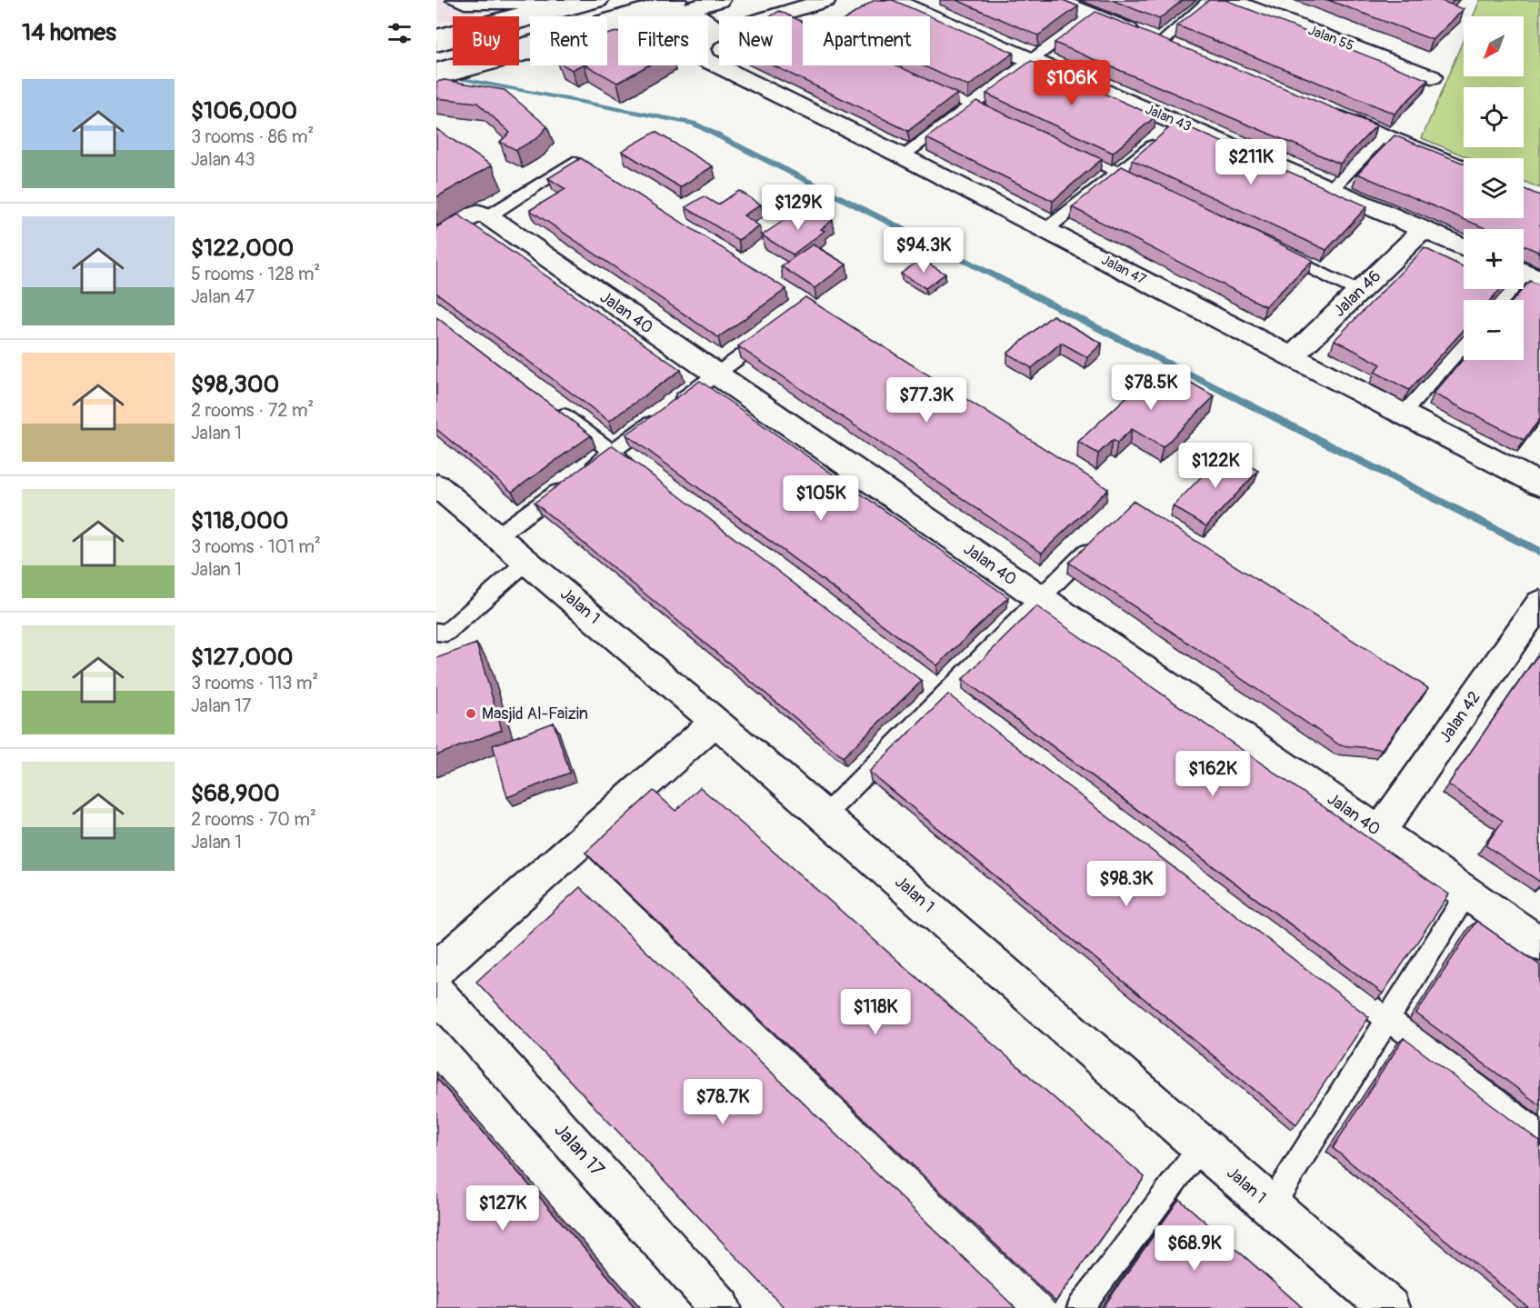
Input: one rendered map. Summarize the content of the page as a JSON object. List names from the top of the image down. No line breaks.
{"streets":{"main road":["Jalan 55","Jalan 43","Jalan 47","Jalan 46","Jalan 40","Jalan 1","Jalan 42","Jalan 17"]},"crossings":[["Jalan 43","Jalan 46"],["Jalan 47","Jalan 46"],["Jalan 40","Jalan 42"]],"places":["Masjid Al-Faizin"],"north":"bottom left","page":{"heading":"14 homes","map_buttons":["+","−"],"chip":["Buy","Rent","Filters","New","Apartment"],"price":["$106K","$211K","$129K","$94.3K","$78.5K","$77.3K","$122K","$105K","$162K","$98.3K","$118K","$78.7K","$127K","$68.9K"],"list":[{"name":"$106,000","note":"3 rooms · 86 m² · Jalan 43"},{"name":"$122,000","note":"5 rooms · 128 m² · Jalan 47"},{"name":"$98,300","note":"2 rooms · 72 m² · Jalan 1"},{"name":"$118,000","note":"3 rooms · 101 m² · Jalan 1"},{"name":"$127,000","note":"3 rooms · 113 m² · Jalan 17"},{"name":"$68,900","note":"2 rooms · 70 m² · Jalan 1"}]}}
